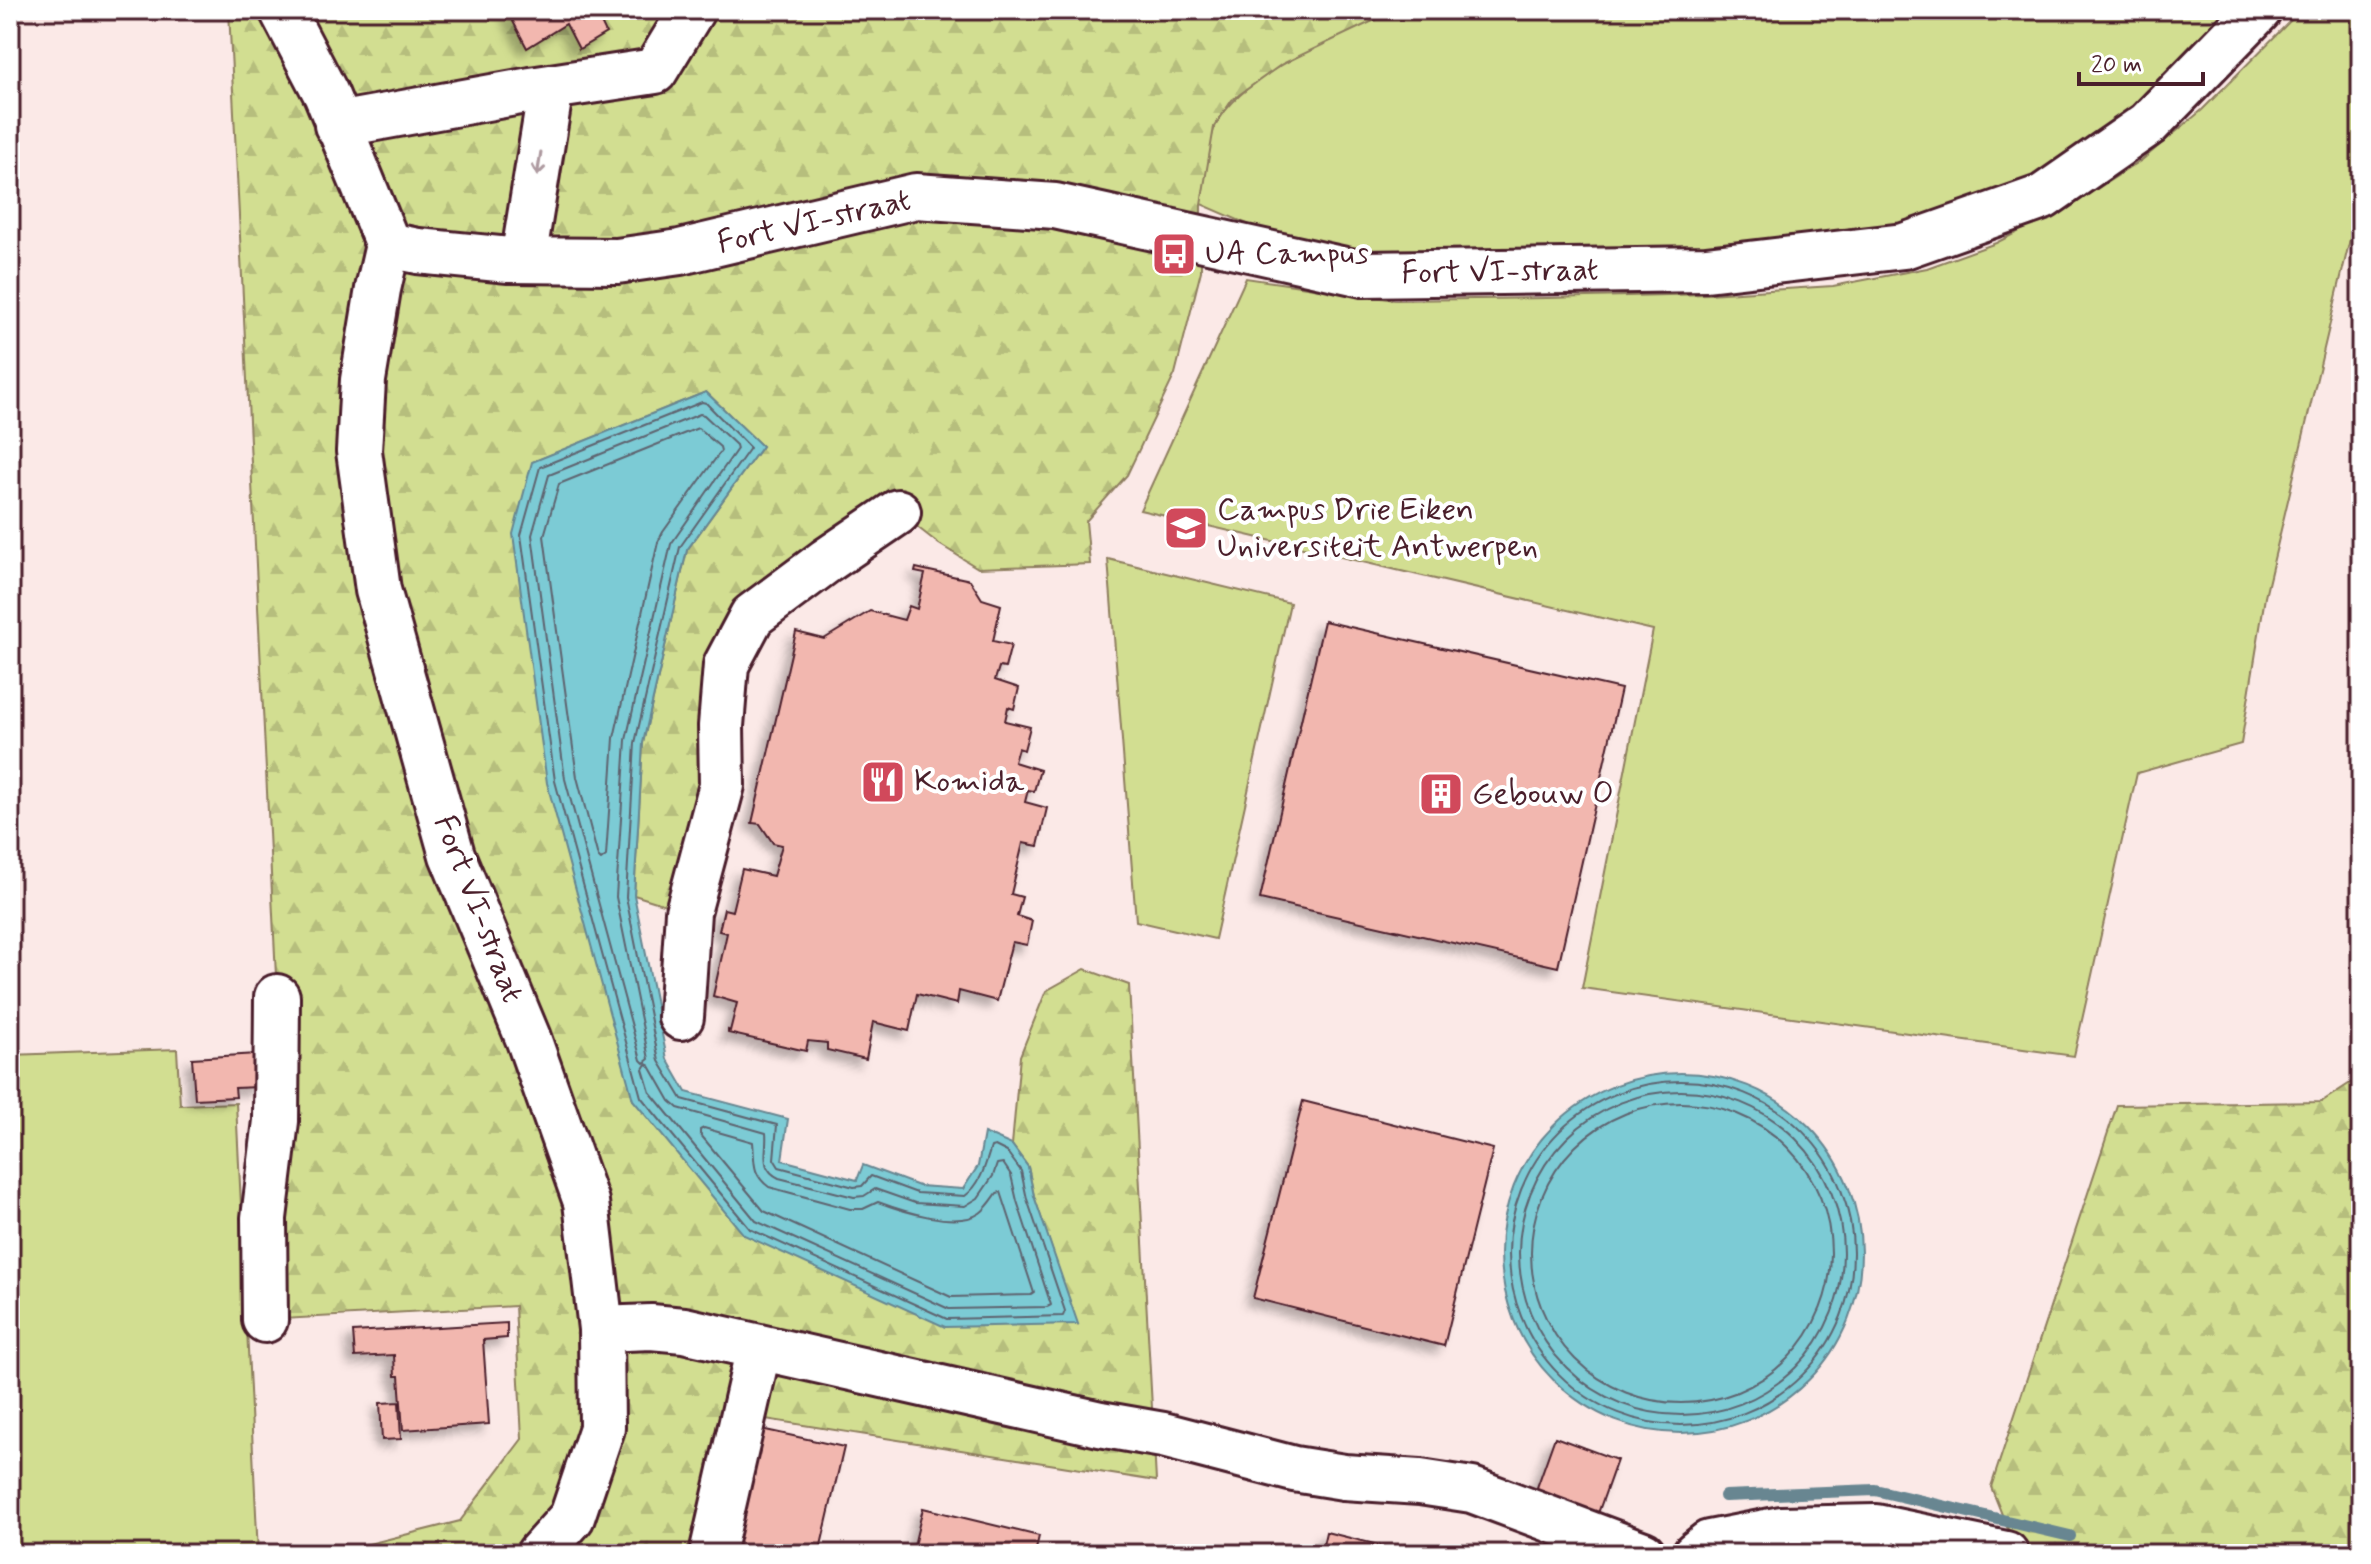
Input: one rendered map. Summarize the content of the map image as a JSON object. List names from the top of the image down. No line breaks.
{"streets":{"street":["Fort VI-straat"]},"places":{"bus stop":["UA Campus"],"school or university":["Campus Drie Eiken Universiteit Antwerpen"],"restaurant":["Komida"],"building":["Gebouw O"]},"scale_bar":"20 m"}
